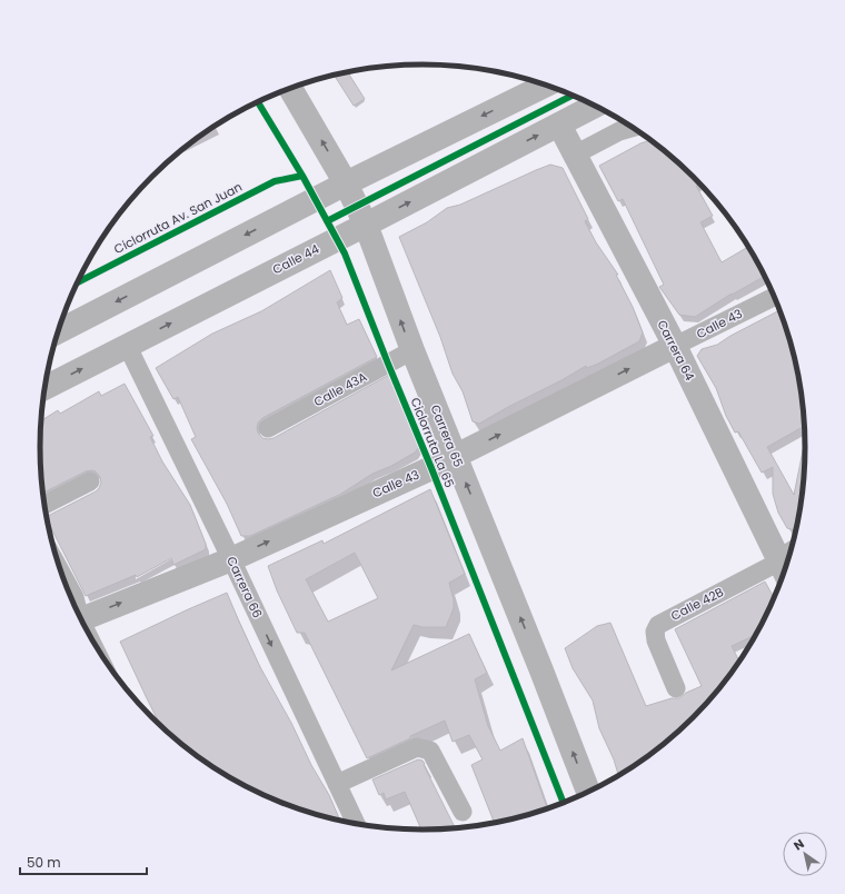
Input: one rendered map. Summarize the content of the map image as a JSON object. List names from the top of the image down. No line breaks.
{"streets":{"main road":["Calle 44","Calle 43","Carrera 64","Carrera 65"],"street":["Calle 43A","Carrera 66","Calle 42B"],"cycle path":["Ciclorruta Av. San Juan","Ciclorruta La 65"]},"crossings":[["Calle 44","Carrera 64"],["Calle 44","Carrera 65"],["Calle 44","Carrera 66"],["Calle 43","Carrera 64"],["Calle 43","Carrera 65"],["Calle 43","Carrera 66"],["Carrera 64","Calle 42B"],["Calle 43A","Carrera 65"]],"one_way":["Calle 43","Carrera 65","Carrera 66"],"scale_bar":"50 m","north":"top left"}
